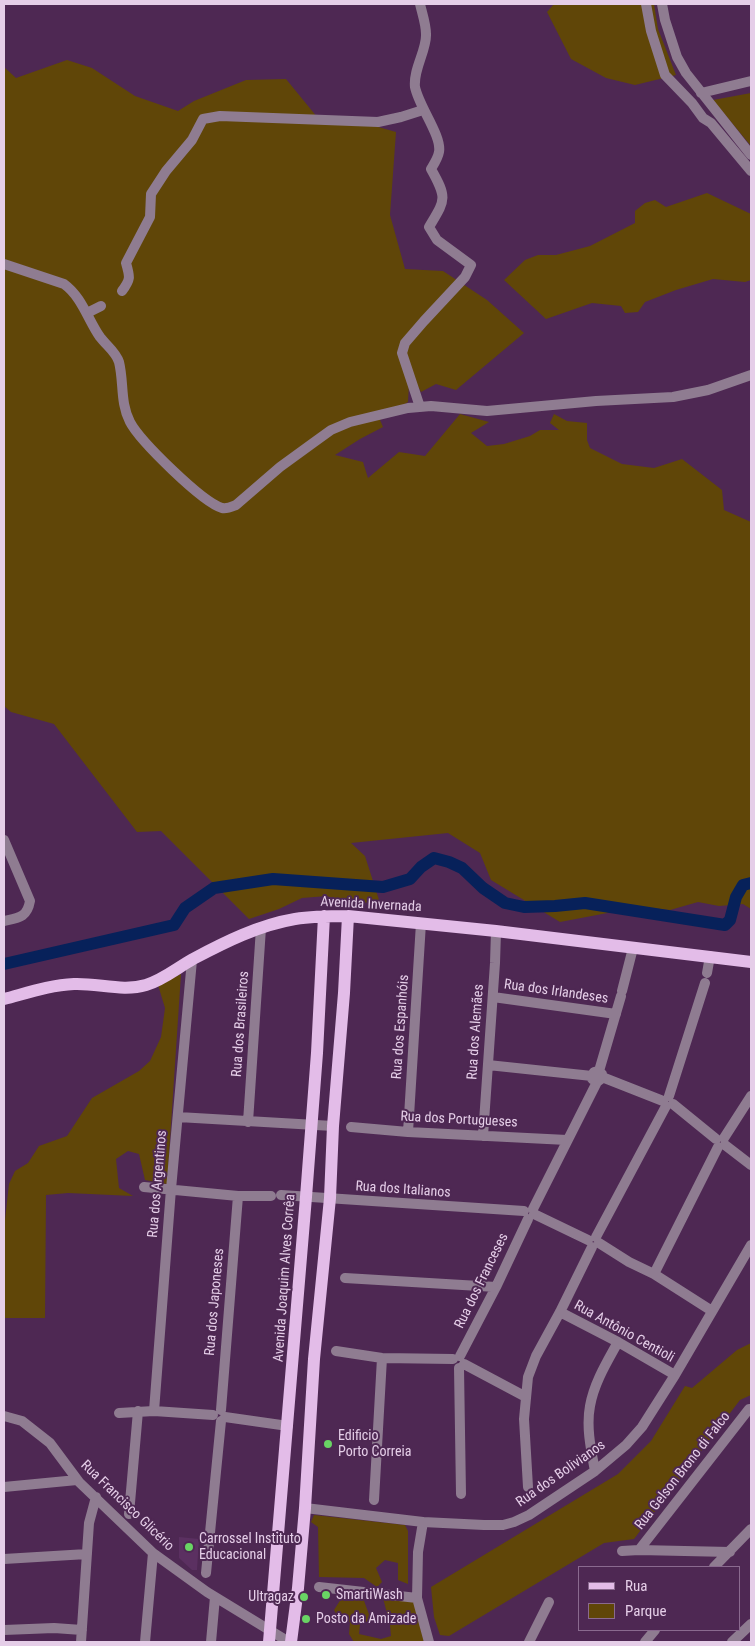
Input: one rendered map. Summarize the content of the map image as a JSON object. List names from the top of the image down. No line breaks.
{"streets":{"main road":["Avenida Invernada","Avenida Joaquim Alves Corrêa"],"street":["Rua dos Irlandeses","Rua dos Brasileiros","Rua dos Espanhóis","Rua dos Alemães","Rua dos Portugueses","Rua dos Argentinos","Rua dos Italianos","Rua dos Franceses","Rua dos Japoneses","Rua Antônio Centioli","Rua Gelson Brono di Falco","Rua dos Bolivianos","Rua Francisco Glicério"]},"crossings":[["Avenida Invernada","Rua dos Brasileiros"],["Avenida Invernada","Rua dos Espanhóis"],["Avenida Invernada","Rua dos Alemães"],["Avenida Invernada","Rua dos Argentinos"],["Avenida Invernada","Avenida Joaquim Alves Corrêa"],["Avenida Invernada","Rua dos Franceses"],["Rua dos Irlandeses","Rua dos Alemães"],["Rua dos Irlandeses","Rua dos Franceses"],["Rua dos Espanhóis","Rua dos Portugueses"],["Rua dos Alemães","Rua dos Portugueses"],["Rua dos Portugueses","Rua dos Franceses"],["Rua dos Argentinos","Rua dos Italianos"],["Rua dos Italianos","Avenida Joaquim Alves Corrêa"],["Rua dos Italianos","Rua dos Franceses"],["Rua dos Italianos","Rua dos Japoneses"],["Rua dos Italianos","Rua dos Bolivianos"],["Avenida Joaquim Alves Corrêa","Rua Francisco Glicério"],["Rua Antônio Centioli","Rua dos Bolivianos"]],"places":["Edificio Porto Correia","Carrossel Instituto Educacional","SmartiWash","Ultragaz","Posto da Amizade"],"legend":["Rua","Parque"]}
